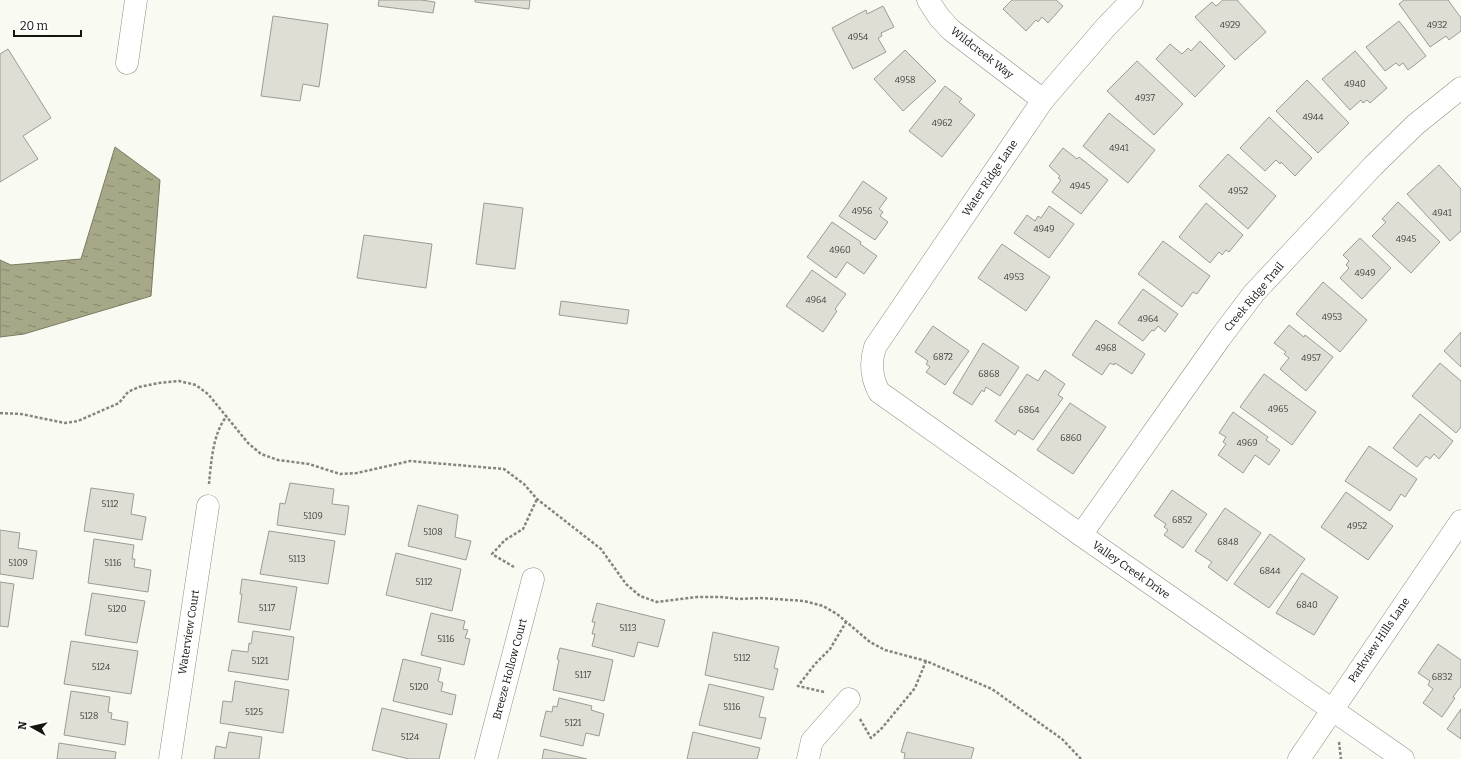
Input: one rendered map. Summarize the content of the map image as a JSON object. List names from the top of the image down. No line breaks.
{"streets":{"street":["Wildcreek Way","Water Ridge Lane","Creek Ridge Trail","Valley Creek Drive","Waterview Court","Parkview Hills Lane","Breeze Hollow Court"]},"crossings":[["Wildcreek Way","Water Ridge Lane"],["Water Ridge Lane","Valley Creek Drive"],["Creek Ridge Trail","Valley Creek Drive"],["Valley Creek Drive","Parkview Hills Lane"]],"house_numbers":["4929","4932","4954","4958","4940","4937","4944","4962","4941","4945","4952","4956","4941","4949","4945","4960","4949","4953","4964","4953","4964","4968","6872","4957","6868","4965","6864","6860","4969","5112","5109","6852","4952","5108","6848","5113","5109","5116","6844","5112","6840","5117","5120","5113","5116","5112","5121","5124","5117","6832","5120","5116","5125","5128","5121","5124"],"scale_bar":"20 m","north":"left"}
